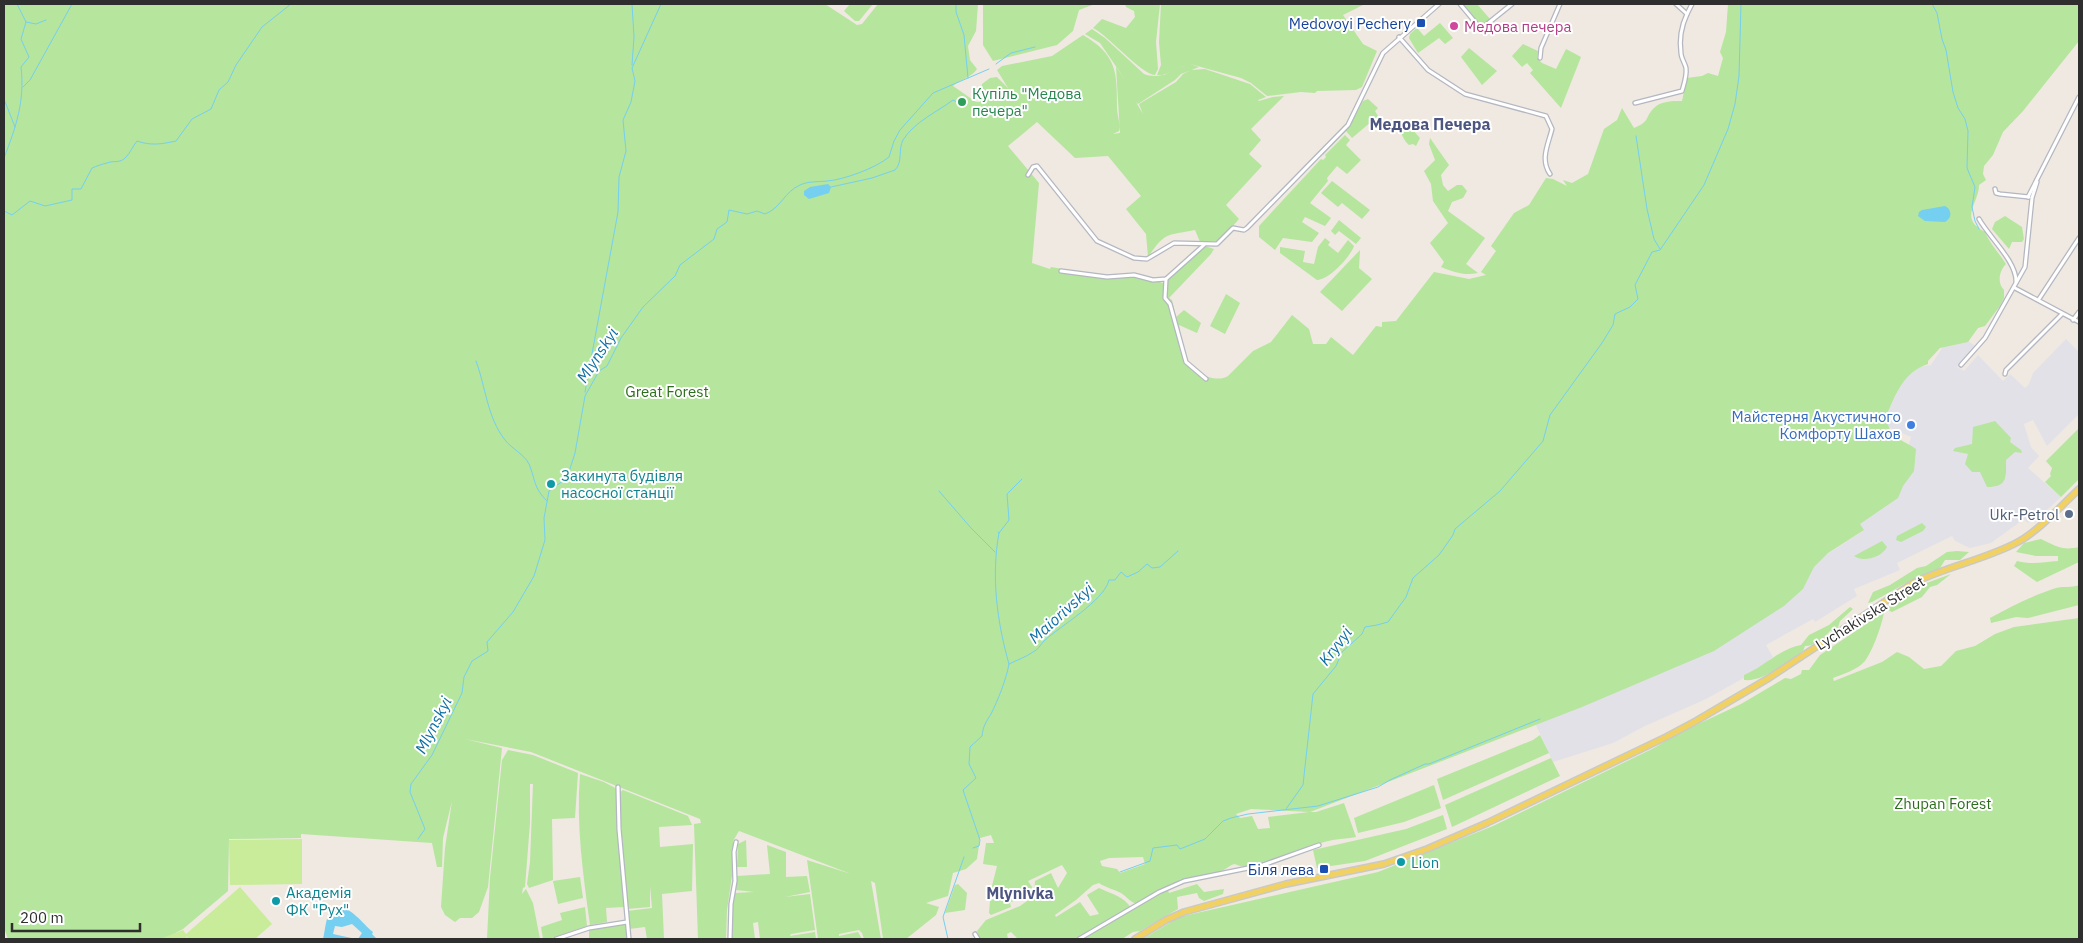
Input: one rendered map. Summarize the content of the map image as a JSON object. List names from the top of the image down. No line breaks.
{"streets":{"main road":["Lychakivska Street"]},"districts":["Медова Печера","Mlynivka"],"water":["Mlynskyi","Maiorivskyi","Kryvyi"],"parks":["Great Forest","Zhupan Forest"],"places":{"transit":["Medovoyi Pechery","Бiля лева"],"other":["Медова печера","Купіль \"Медова печера\"","Майстерня Акустичного Комфорту Шахов","Закинута будівля насосної станції","Ukr-Petrol","Lion","Академія ФК \"Рух\""]},"scale_bar":"200 m"}
